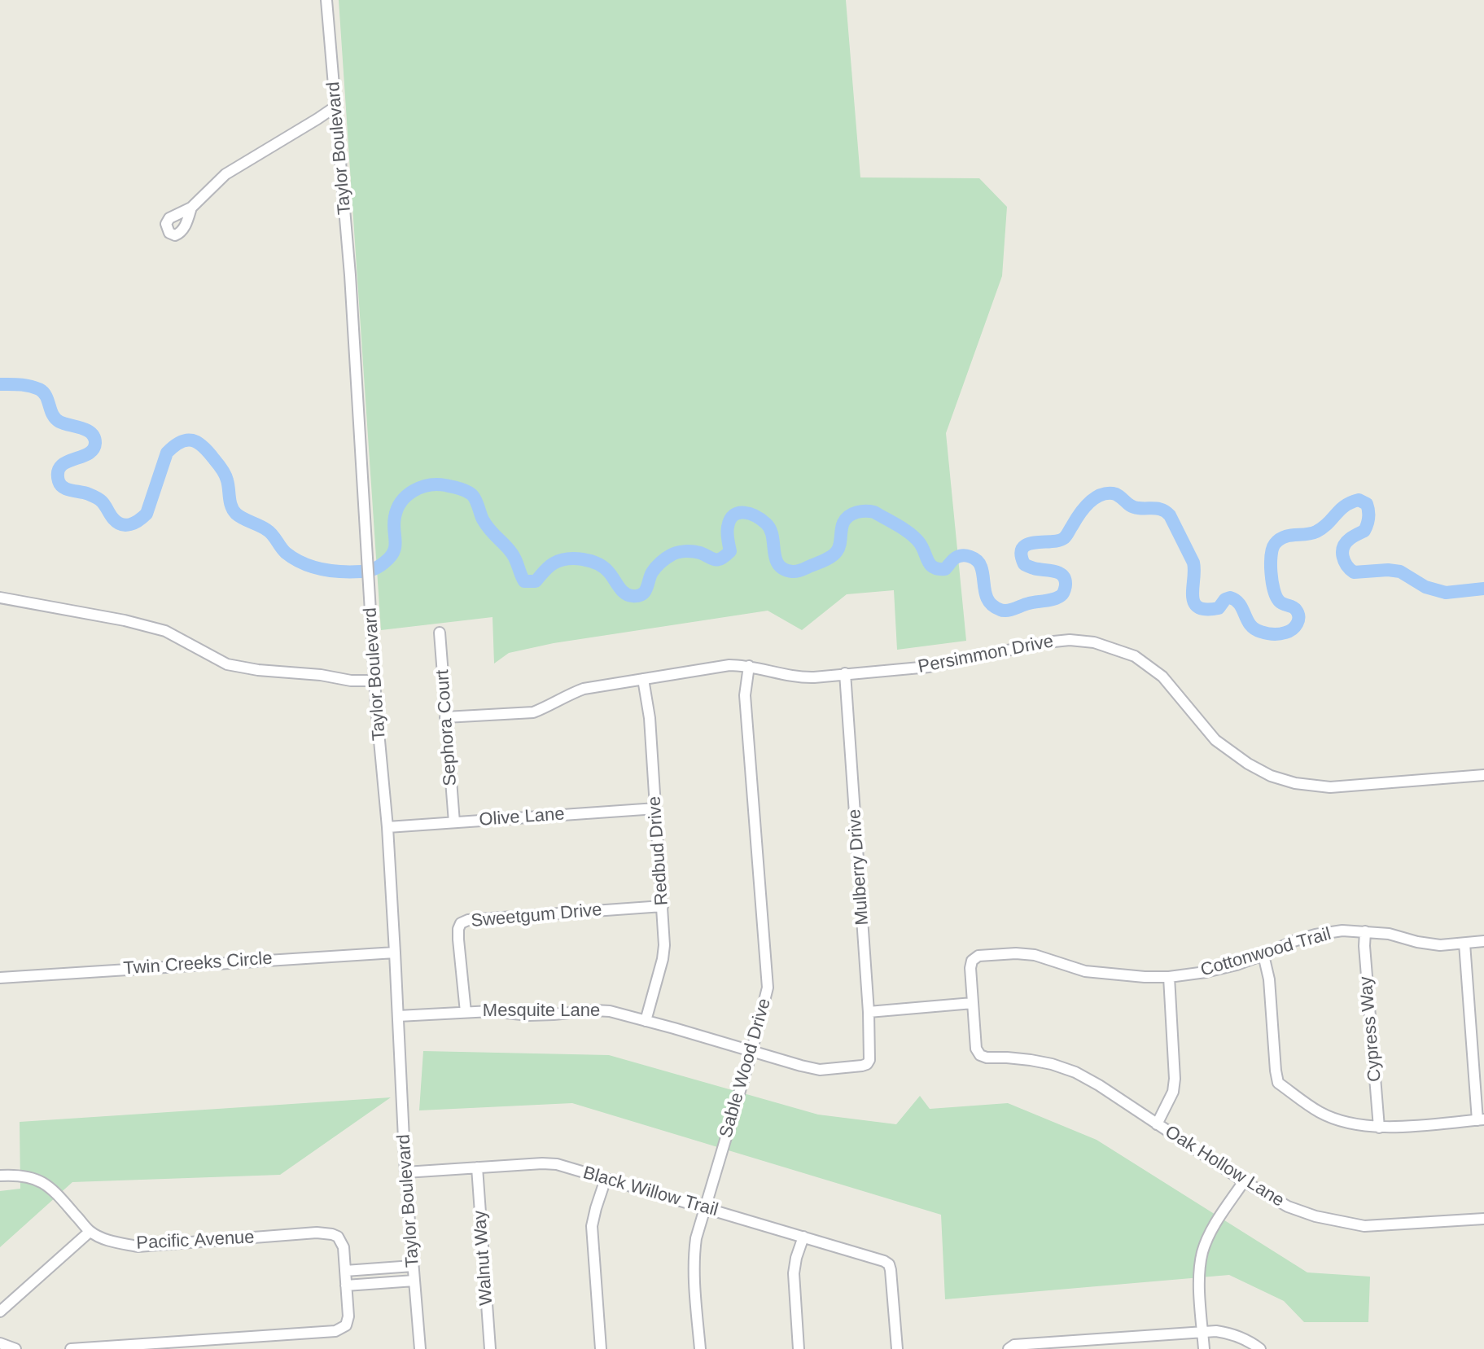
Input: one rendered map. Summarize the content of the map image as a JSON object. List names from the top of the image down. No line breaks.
{"streets":{"street":["Taylor Boulevard","Persimmon Drive","Sephora Court","Olive Lane","Redbud Drive","Mulberry Drive","Sweetgum Drive","Cottonwood Trail","Twin Creeks Circle","Mesquite Lane","Cypress Way","Sable Wood Drive","Oak Hollow Lane","Black Willow Trail","Pacific Avenue","Walnut Way"]},"crossings":[["Taylor Boulevard","Olive Lane"],["Taylor Boulevard","Twin Creeks Circle"],["Taylor Boulevard","Mesquite Lane"],["Taylor Boulevard","Black Willow Trail"],["Persimmon Drive","Sephora Court"],["Persimmon Drive","Redbud Drive"],["Persimmon Drive","Mulberry Drive"],["Persimmon Drive","Sable Wood Drive"],["Sephora Court","Olive Lane"],["Olive Lane","Redbud Drive"],["Redbud Drive","Sweetgum Drive"],["Redbud Drive","Mesquite Lane"],["Mulberry Drive","Mesquite Lane"],["Sweetgum Drive","Mesquite Lane"],["Cottonwood Trail","Cypress Way"],["Cottonwood Trail","Oak Hollow Lane"],["Mesquite Lane","Sable Wood Drive"],["Sable Wood Drive","Black Willow Trail"],["Black Willow Trail","Walnut Way"]]}
